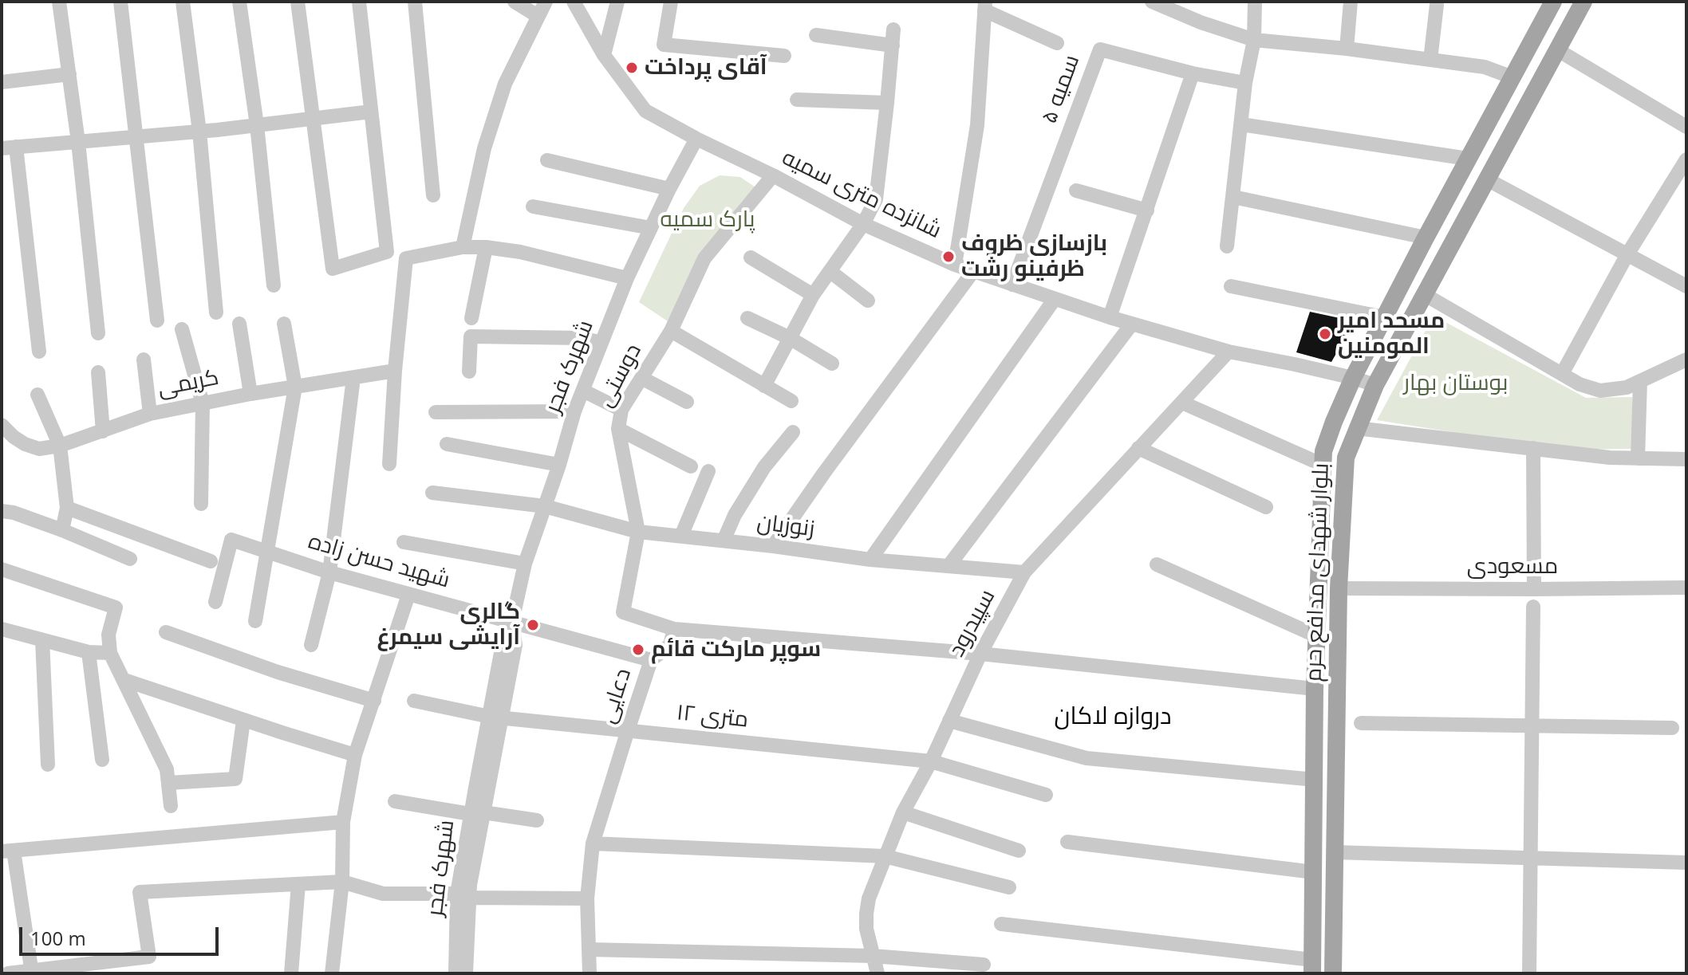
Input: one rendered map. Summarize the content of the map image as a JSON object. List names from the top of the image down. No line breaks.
{"streets":{"main road":["بلوار شهدای مدافع حرم"],"street":["سمیه ۵","شانزده متری سمیه","شهرک فجر","دوستی","کریمی","زنوزیان","شهید حسن زاده","مسعودی","سپیدرود","دعایی","۱۲ متری"]},"crossings":[["سمیه ۵","شانزده متری سمیه"],["شانزده متری سمیه","شهرک فجر"],["شانزده متری سمیه","دوستی"],["شانزده متری سمیه","بلوار شهدای مدافع حرم"],["شانزده متری سمیه","سپیدرود"],["شهرک فجر","زنوزیان"],["شهرک فجر","شهید حسن زاده"],["شهرک فجر","۱۲ متری"],["دوستی","زنوزیان"],["دوستی","دعایی"],["زنوزیان","سپیدرود"],["شهید حسن زاده","دعایی"],["مسعودی","بلوار شهدای مدافع حرم"],["سپیدرود","۱۲ متری"],["دعایی","۱۲ متری"]],"districts":["دروازه لاکان"],"parks":["پارک سمیه","بوستان بهار"],"places":["آقای پرداخت","بازسازی ظروف ظرفینو رشت","مسحد امیر المومنین","گالری آرایشی سیمرغ","سوپر مارکت قائم"],"scale_bar":"100 m"}
